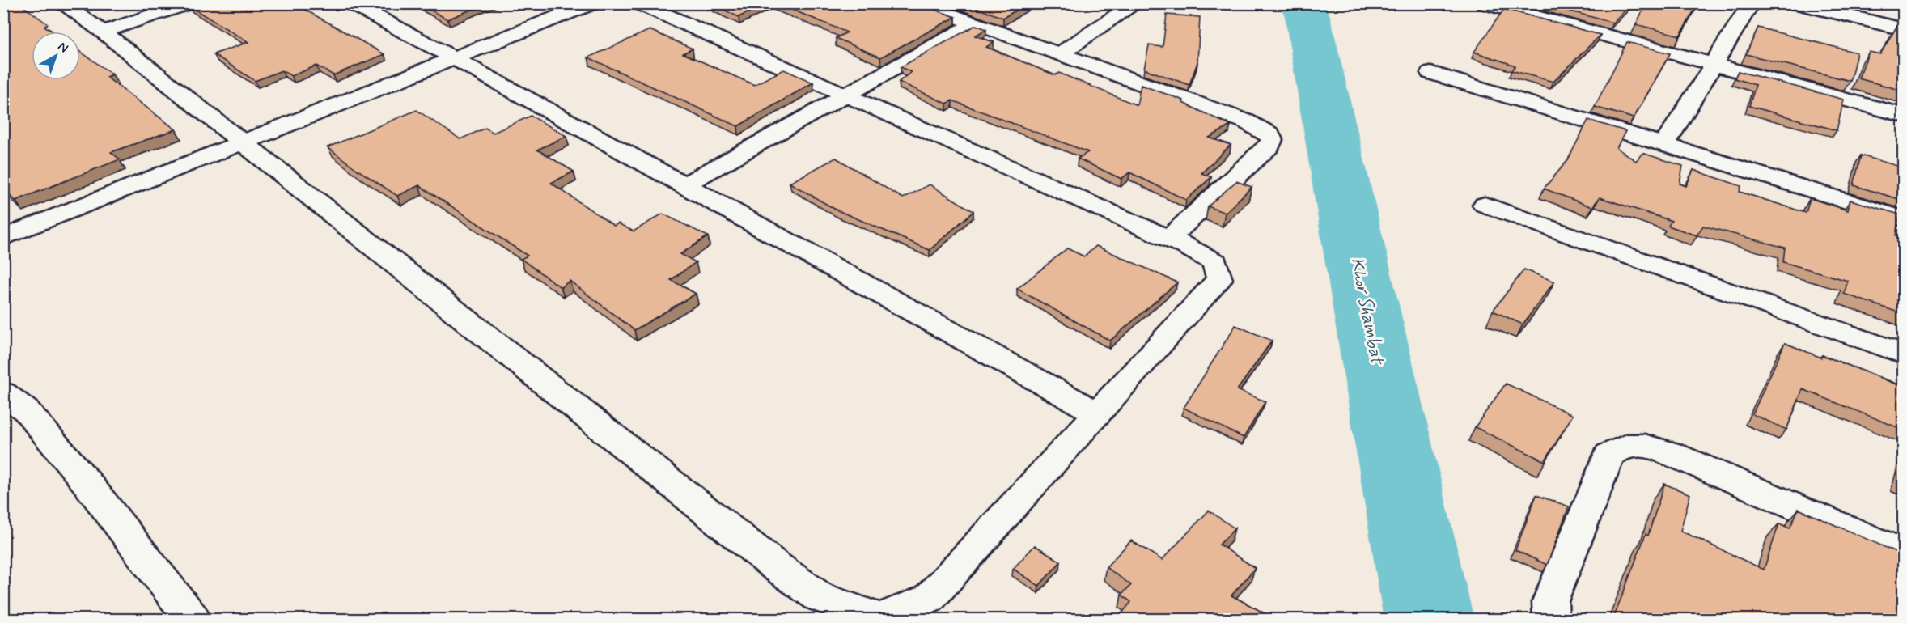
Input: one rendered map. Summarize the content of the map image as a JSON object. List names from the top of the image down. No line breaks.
{"water":["Khor Shambat"],"north":"top right"}
